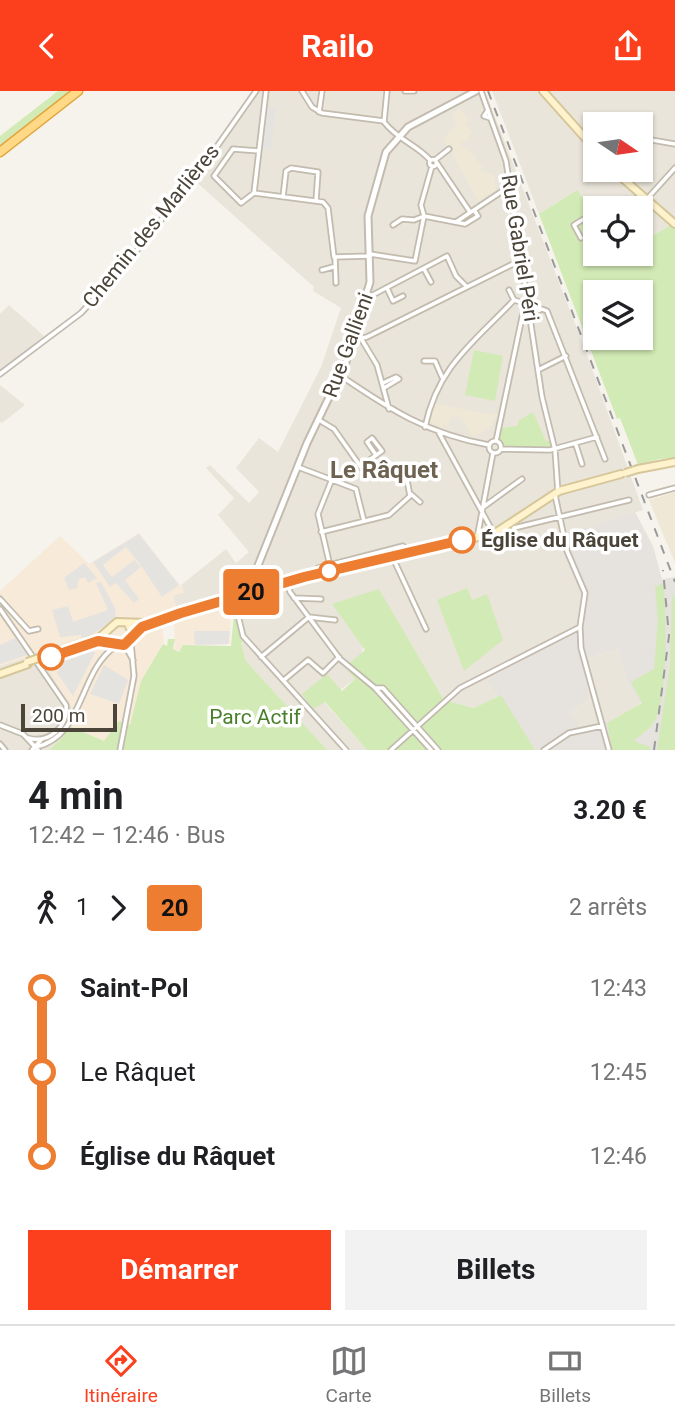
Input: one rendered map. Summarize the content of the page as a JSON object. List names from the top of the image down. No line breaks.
{"streets":{"street":["Chemin des Marlières","Rue Gabriel Péri","Rue Gallieni"]},"districts":["Le Râquet"],"parks":["Parc Actif"],"places":["Église du Râquet"],"lines":["bus line 20"],"scale_bar":"200 m","north":"right","page":{"header":"Railo","on_map":"20","scale":"200 m","heading":["4 min","12:42 – 12:46 · Bus","3.20 €"],"legs":["1","20","2 arrêts"],"list":[{"name":"Saint-Pol","value":"12:43"},{"name":"Le Râquet","value":"12:45"},{"name":"Église du Râquet","value":"12:46"}],"buttons":["Démarrer","Billets"],"tabs":["Itinéraire","Carte","Billets"]}}
